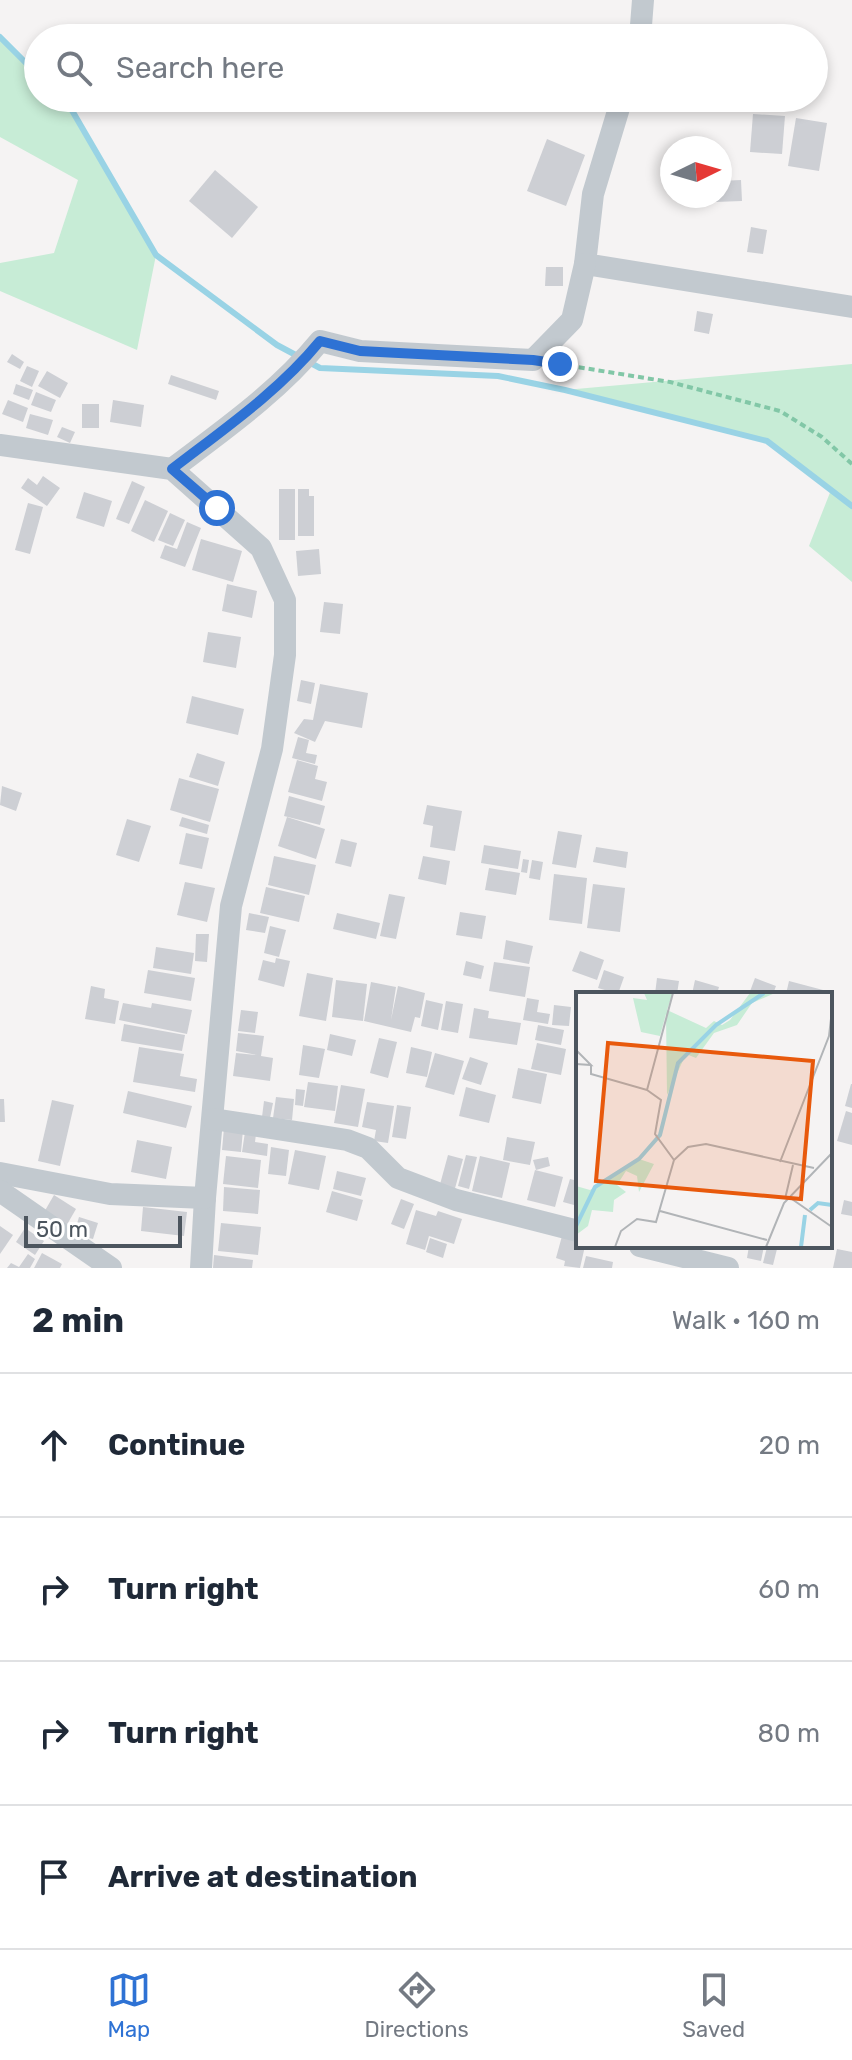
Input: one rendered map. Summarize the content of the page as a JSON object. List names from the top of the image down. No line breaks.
{"scale_bar":"50 m","north":"right","page":{"search":"Search here","scale":"50 m","heading":["2 min","Walk · 160 m"],"list":[["Continue","20 m"],["Turn right","60 m"],["Turn right","80 m"],"Arrive at destination"],"nav":["Map","Directions","Saved"]}}
